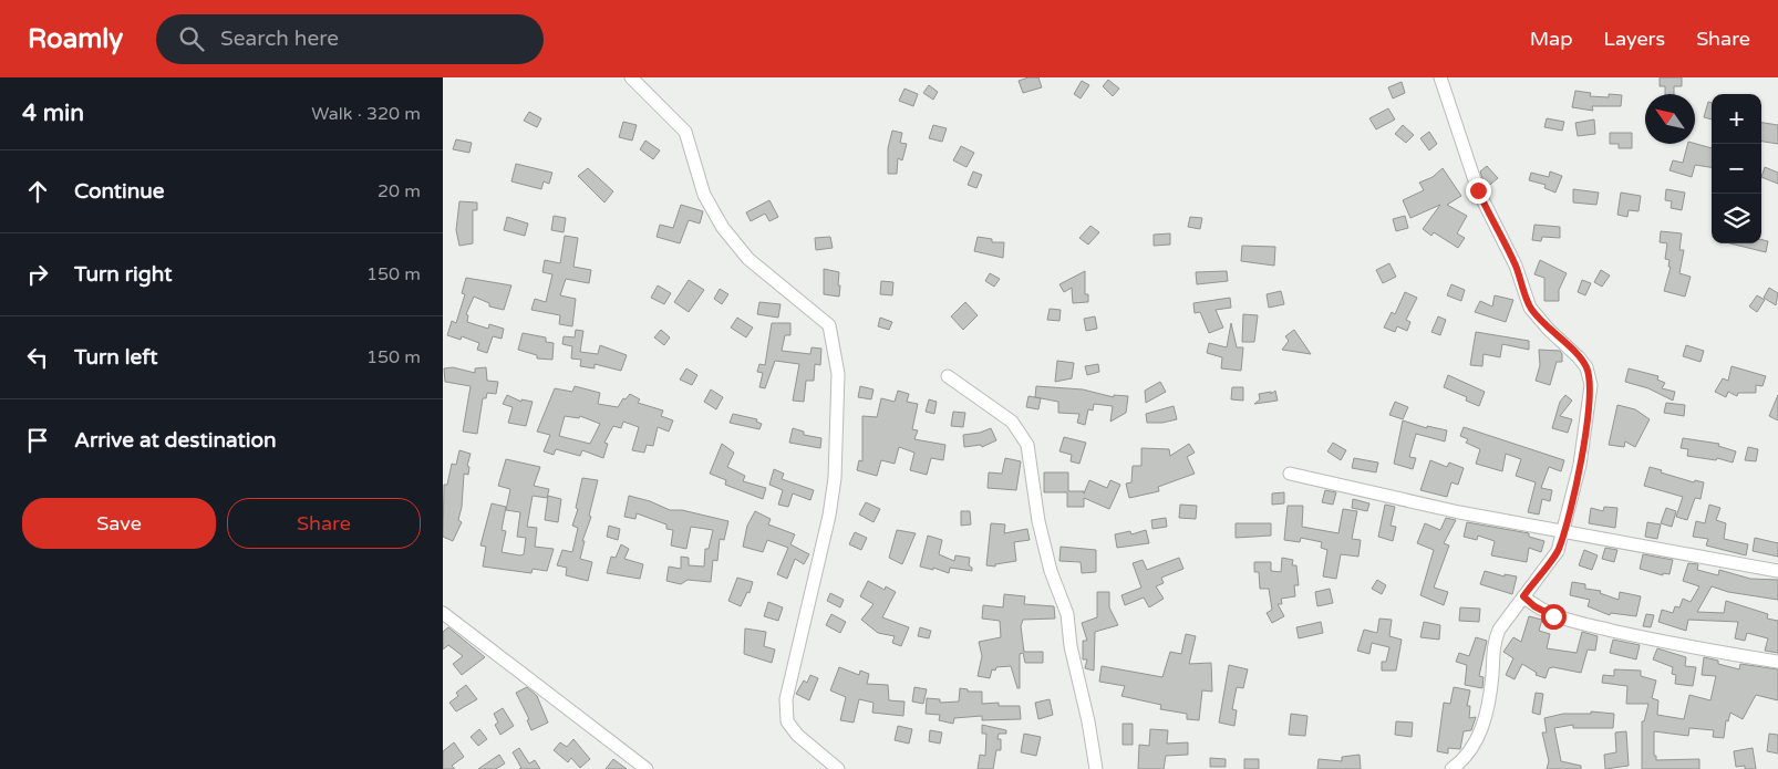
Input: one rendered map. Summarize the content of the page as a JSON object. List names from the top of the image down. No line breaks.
{"north":"top left","page":{"header":"Roamly","search":"Search here","nav":["Map","Layers","Share"],"heading":["4 min","Walk · 320 m"],"map_buttons":["+","−"],"list":[["Continue","20 m"],["Turn right","150 m"],["Turn left","150 m"],"Arrive at destination"],"buttons":["Save","Share"]}}
